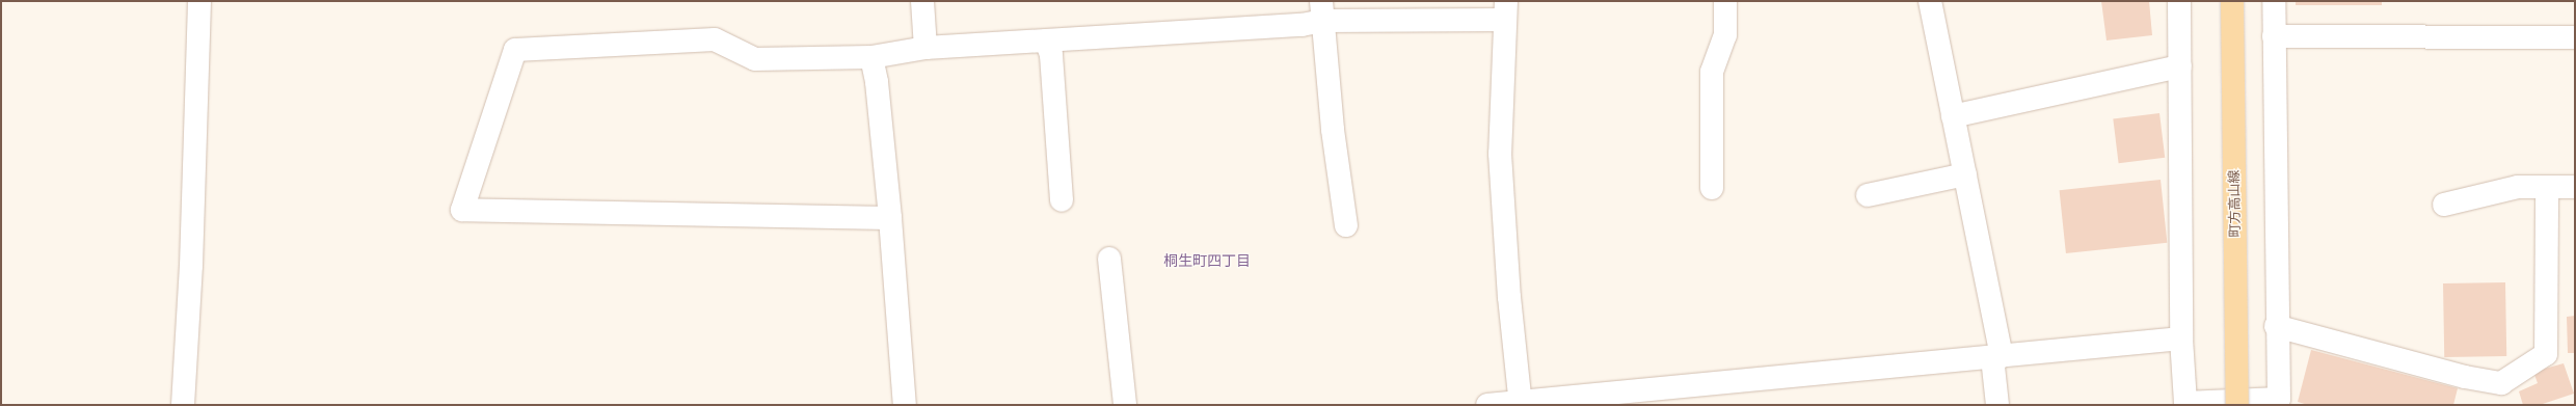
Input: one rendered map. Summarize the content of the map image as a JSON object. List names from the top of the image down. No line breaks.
{"streets":{"main road":["町方高山線"]},"districts":["桐生町四丁目"]}
